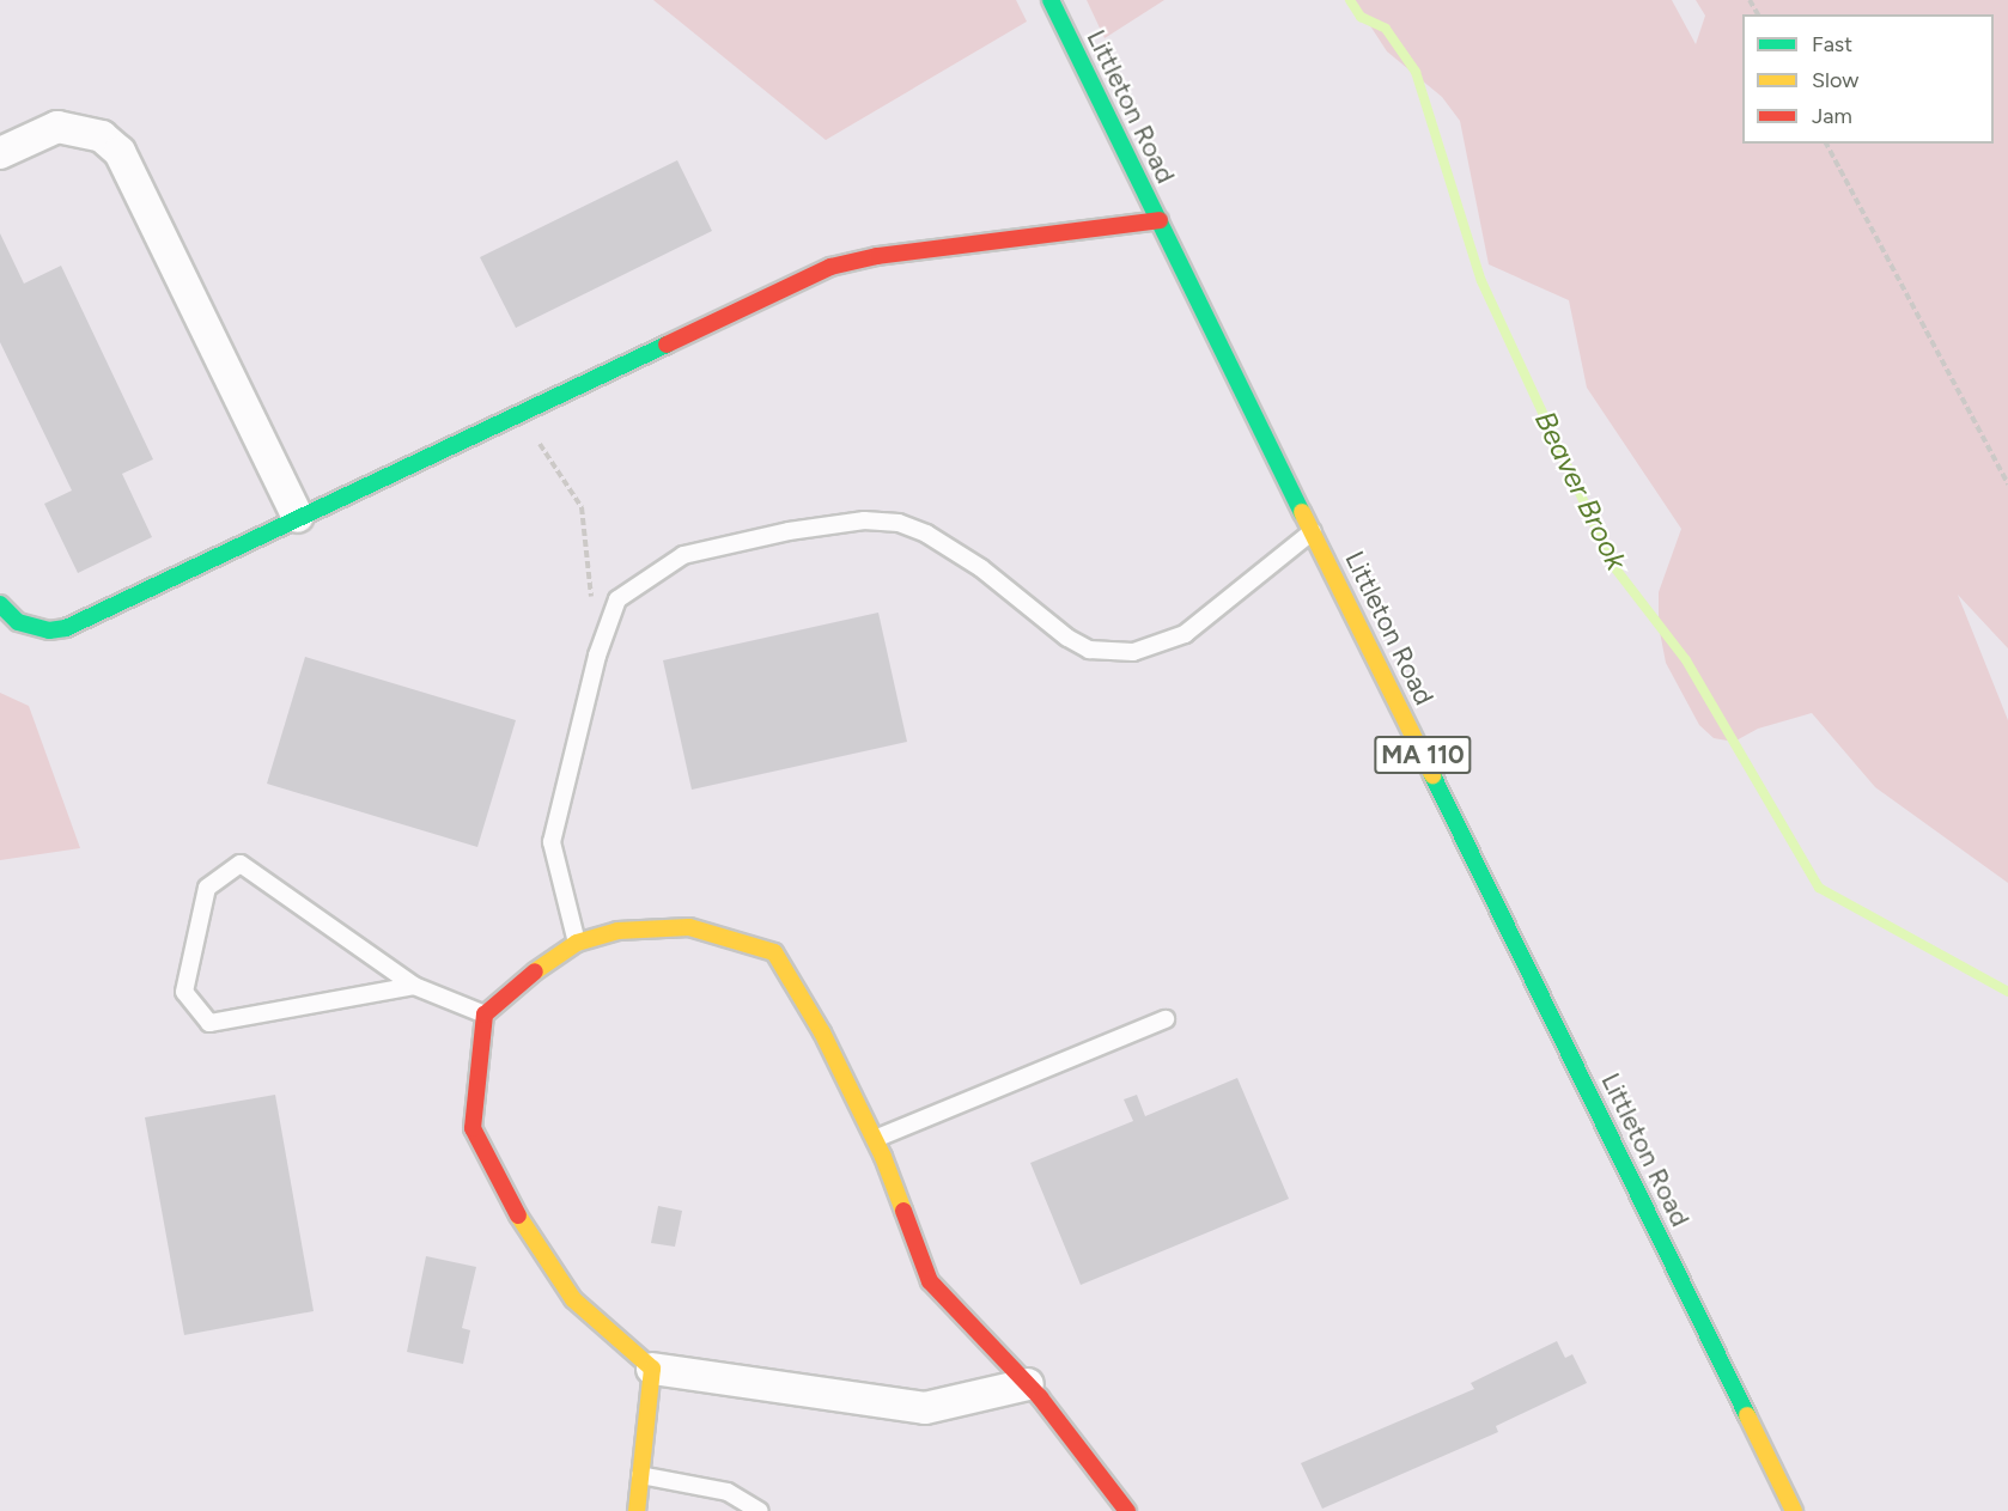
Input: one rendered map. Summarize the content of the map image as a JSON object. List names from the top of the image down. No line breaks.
{"streets":{"street":["Littleton Road","MA 110"]},"water":["Beaver Brook"],"legend":["Fast","Slow","Jam"]}
